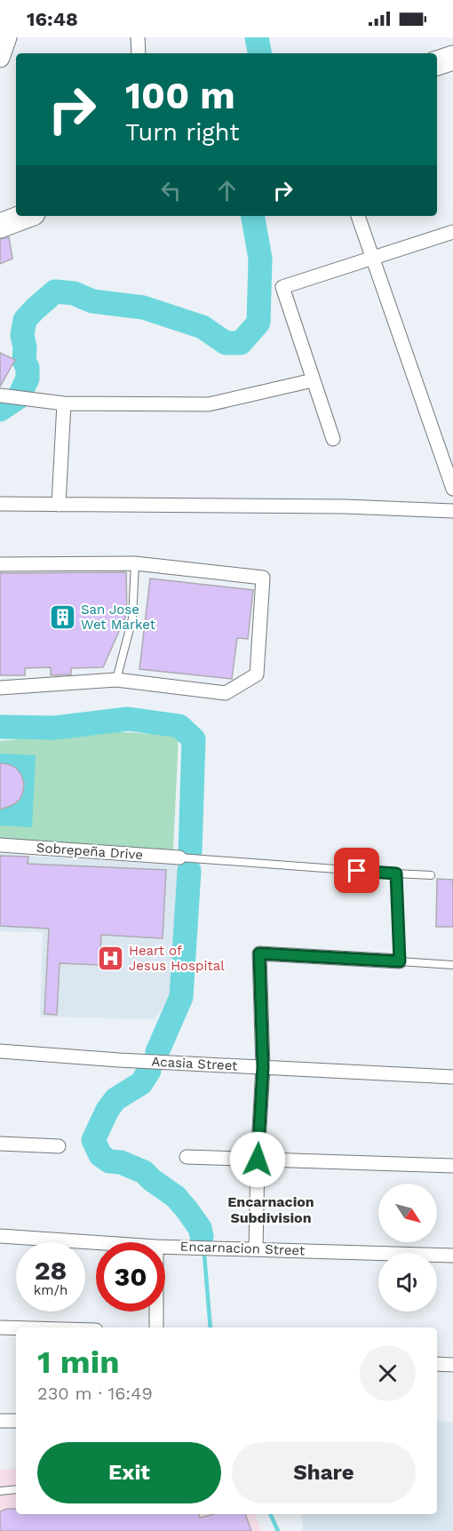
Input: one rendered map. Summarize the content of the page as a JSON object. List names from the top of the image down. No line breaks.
{"streets":{"street":["Sobrepeña Drive","Acasia Street","Encarnacion Street"]},"districts":["Encarnacion Subdivision"],"places":{"building":["San Jose Wet Market"],"hospital":["Heart of Jesus Hospital"]},"north":"bottom right","page":{"status":"16:48","turn":["100 m","Turn right"],"speed":"28 km/h","limit":"30","heading":["1 min","230 m · 16:49"],"buttons":["Exit","Share"]}}
